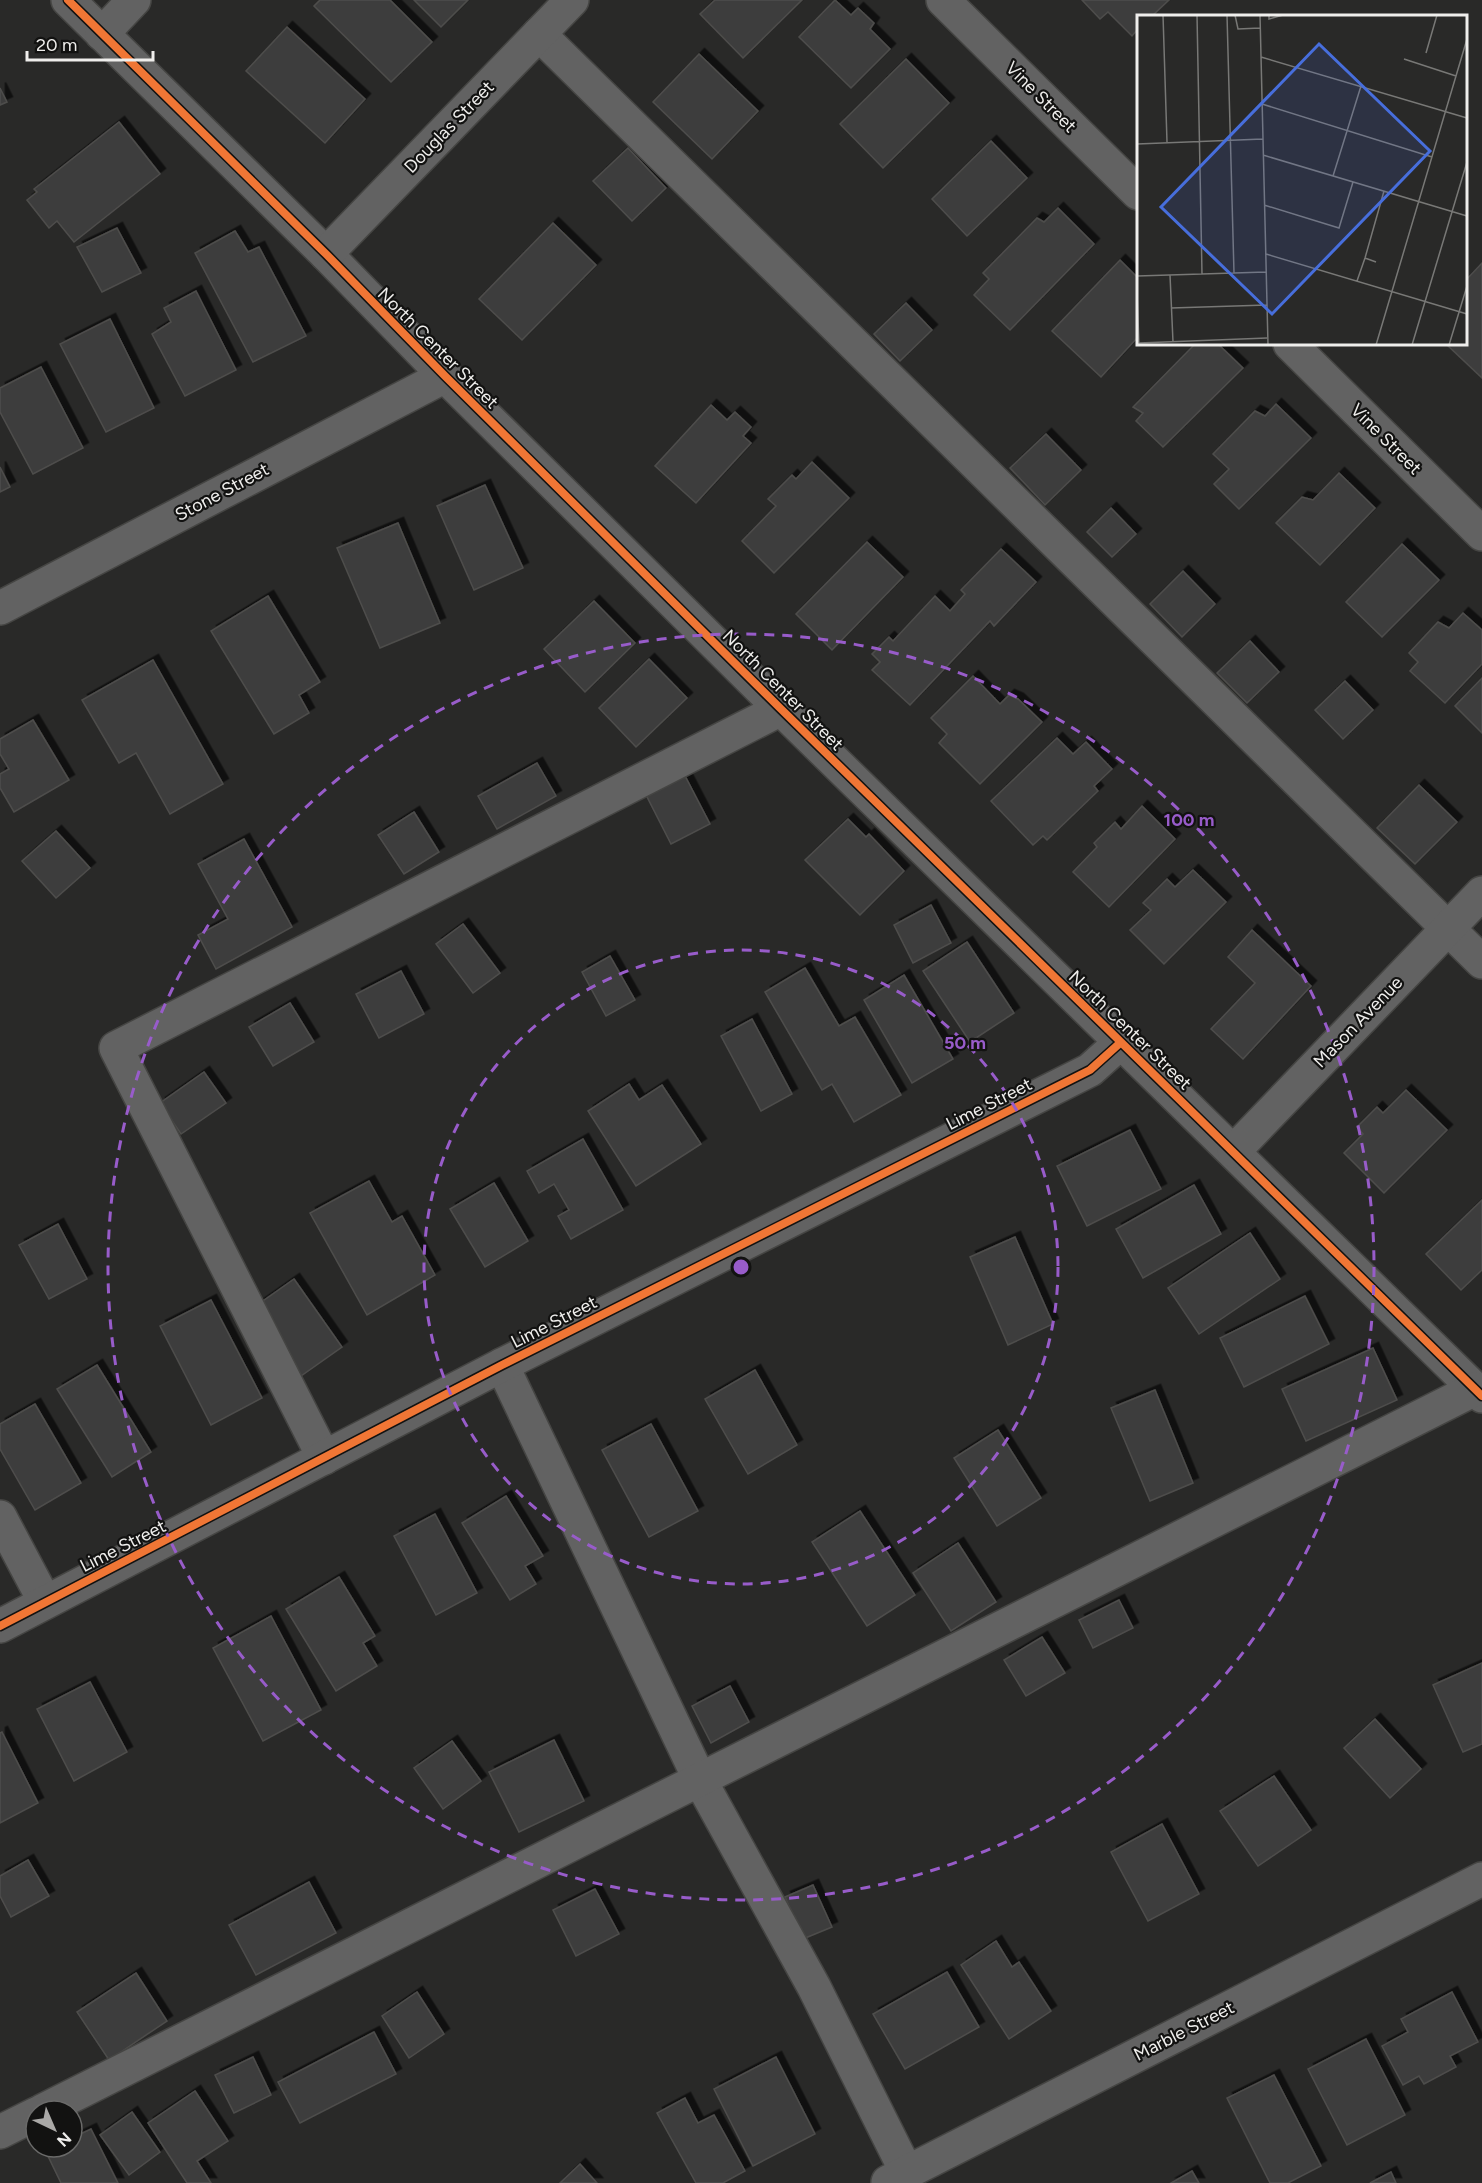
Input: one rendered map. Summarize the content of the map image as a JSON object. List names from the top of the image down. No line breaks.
{"streets":{"street":["Vine Street","Douglas Street","North Center Street","Stone Street","Mason Avenue","Lime Street","Marble Street"]},"crossings":[["Douglas Street","North Center Street"],["North Center Street","Stone Street"],["North Center Street","Mason Avenue"],["North Center Street","Lime Street"]],"scale_bar":"20 m","north":"bottom right","rings":["100 m","50 m"]}
